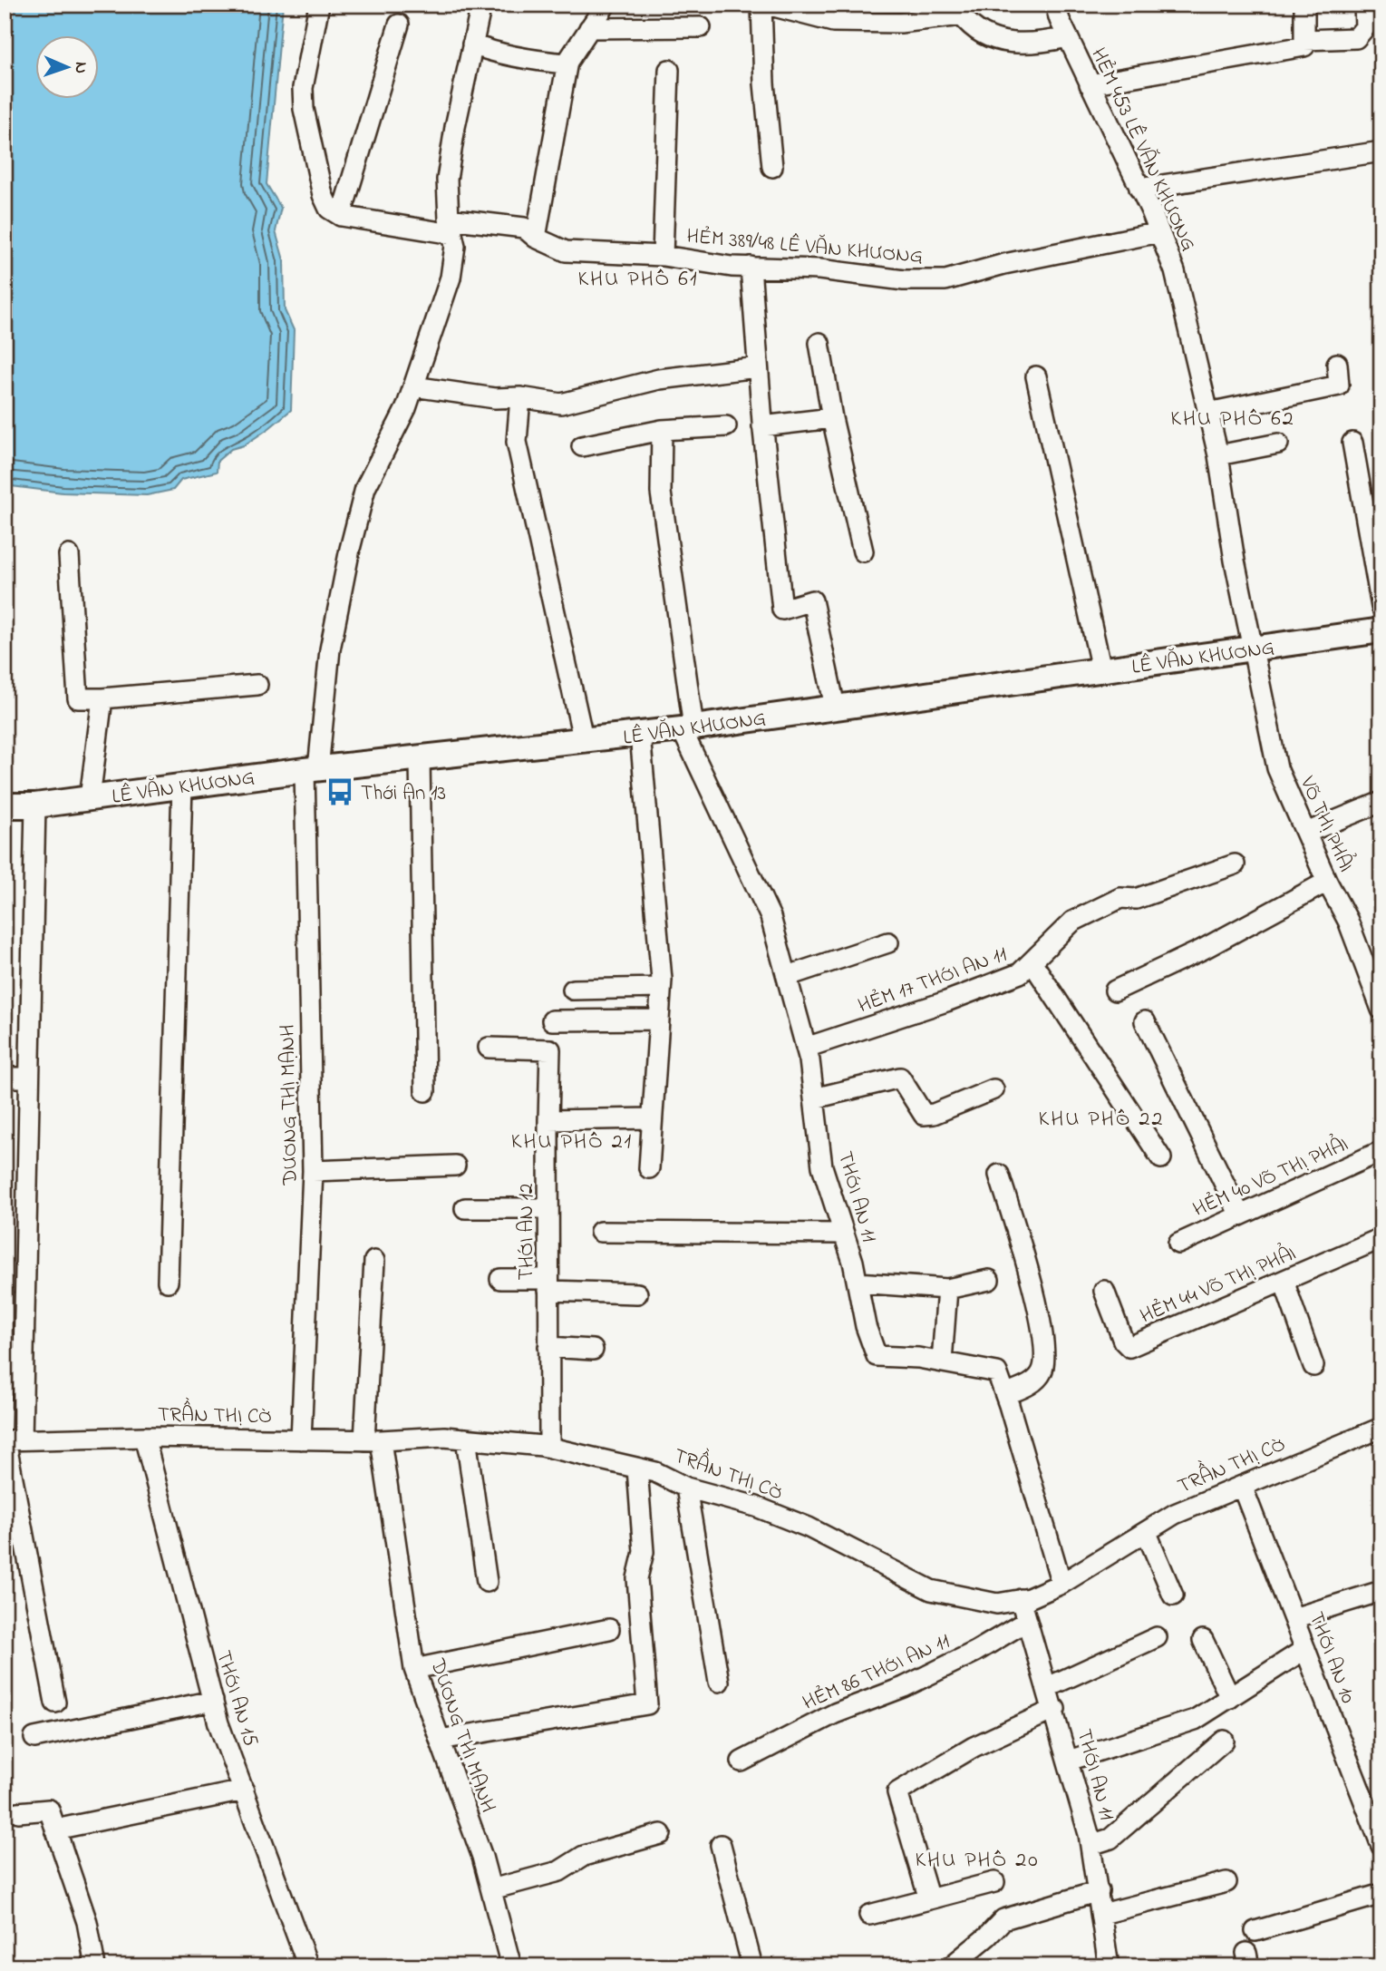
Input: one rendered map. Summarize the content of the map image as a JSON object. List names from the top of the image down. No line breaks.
{"streets":{"main road":["LÊ VĂN KHƯƠNG"],"street":["HẺM 453 LÊ VĂN KHƯƠNG","HẺM 389/48 LÊ VĂN KHƯƠNG","VÕ THỊ PHẢI","HẺM 17 THỚI AN 11","DƯƠNG THỊ MẠNH","HẺM 40 VÕ THỊ PHẢI","THỚI AN 11","THỚI AN 12","HẺM 44 VÕ THỊ PHẢI","TRẦN THỊ CỜ","THỚI AN 10","HẺM 86 THỚI AN 11","THỚI AN 15"]},"crossings":[["HẺM 453 LÊ VĂN KHƯƠNG","HẺM 389/48 LÊ VĂN KHƯƠNG"],["HẺM 453 LÊ VĂN KHƯƠNG","LÊ VĂN KHƯƠNG"],["HẺM 453 LÊ VĂN KHƯƠNG","VÕ THỊ PHẢI"],["HẺM 389/48 LÊ VĂN KHƯƠNG","DƯƠNG THỊ MẠNH"],["LÊ VĂN KHƯƠNG","VÕ THỊ PHẢI"],["LÊ VĂN KHƯƠNG","DƯƠNG THỊ MẠNH"],["LÊ VĂN KHƯƠNG","THỚI AN 11"],["HẺM 17 THỚI AN 11","THỚI AN 11"],["DƯƠNG THỊ MẠNH","TRẦN THỊ CỜ"],["THỚI AN 11","TRẦN THỊ CỜ"],["THỚI AN 11","HẺM 86 THỚI AN 11"],["THỚI AN 12","TRẦN THỊ CỜ"],["TRẦN THỊ CỜ","THỚI AN 10"],["TRẦN THỊ CỜ","THỚI AN 15"]],"districts":["KHU PHỐ 61","KHU PHỐ 62","KHU PHỐ 22","KHU PHỐ 21","KHU PHỐ 20"],"places":{"bus stop":["Thới An 13"]},"north":"right"}
